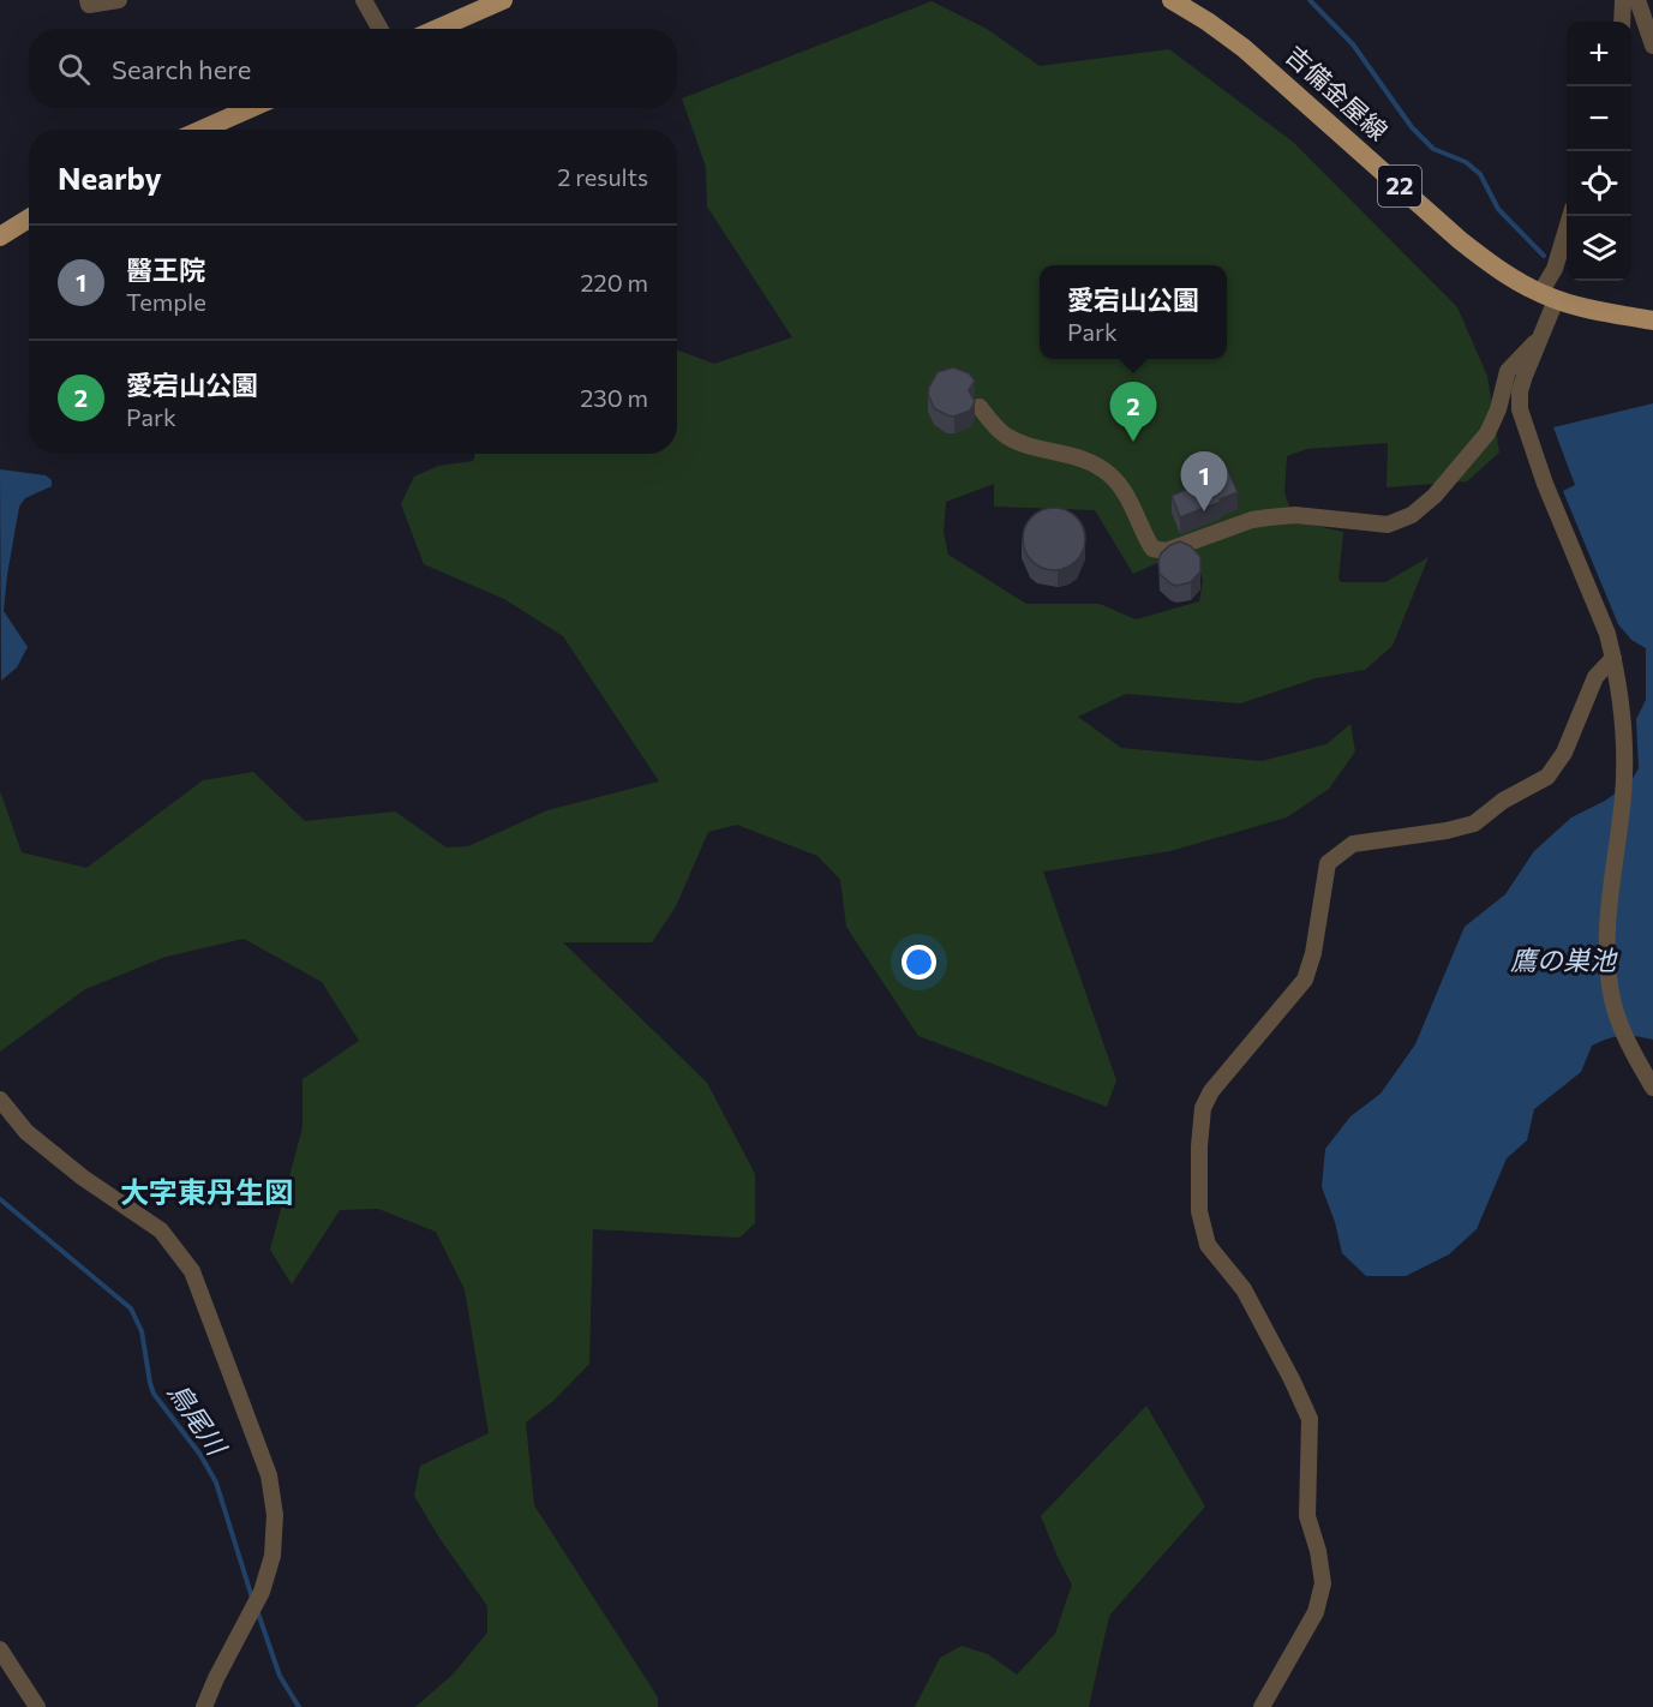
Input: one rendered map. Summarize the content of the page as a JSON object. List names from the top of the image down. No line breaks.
{"streets":{"main road":["吉備金屋線","22"]},"districts":["大字東丹生図"],"water":["鷹の巣池","鳥尾川"],"page":{"map_buttons":["+","−"],"search":"Search here","heading":["Nearby","2 results"],"list":[{"mark":"1","name":"醫王院","note":"Temple","value":"220 m"},{"mark":"2","name":"愛宕山公園","note":"Park","value":"230 m"}],"popup":["愛宕山公園","Park"],"pins":["2","1"]}}
